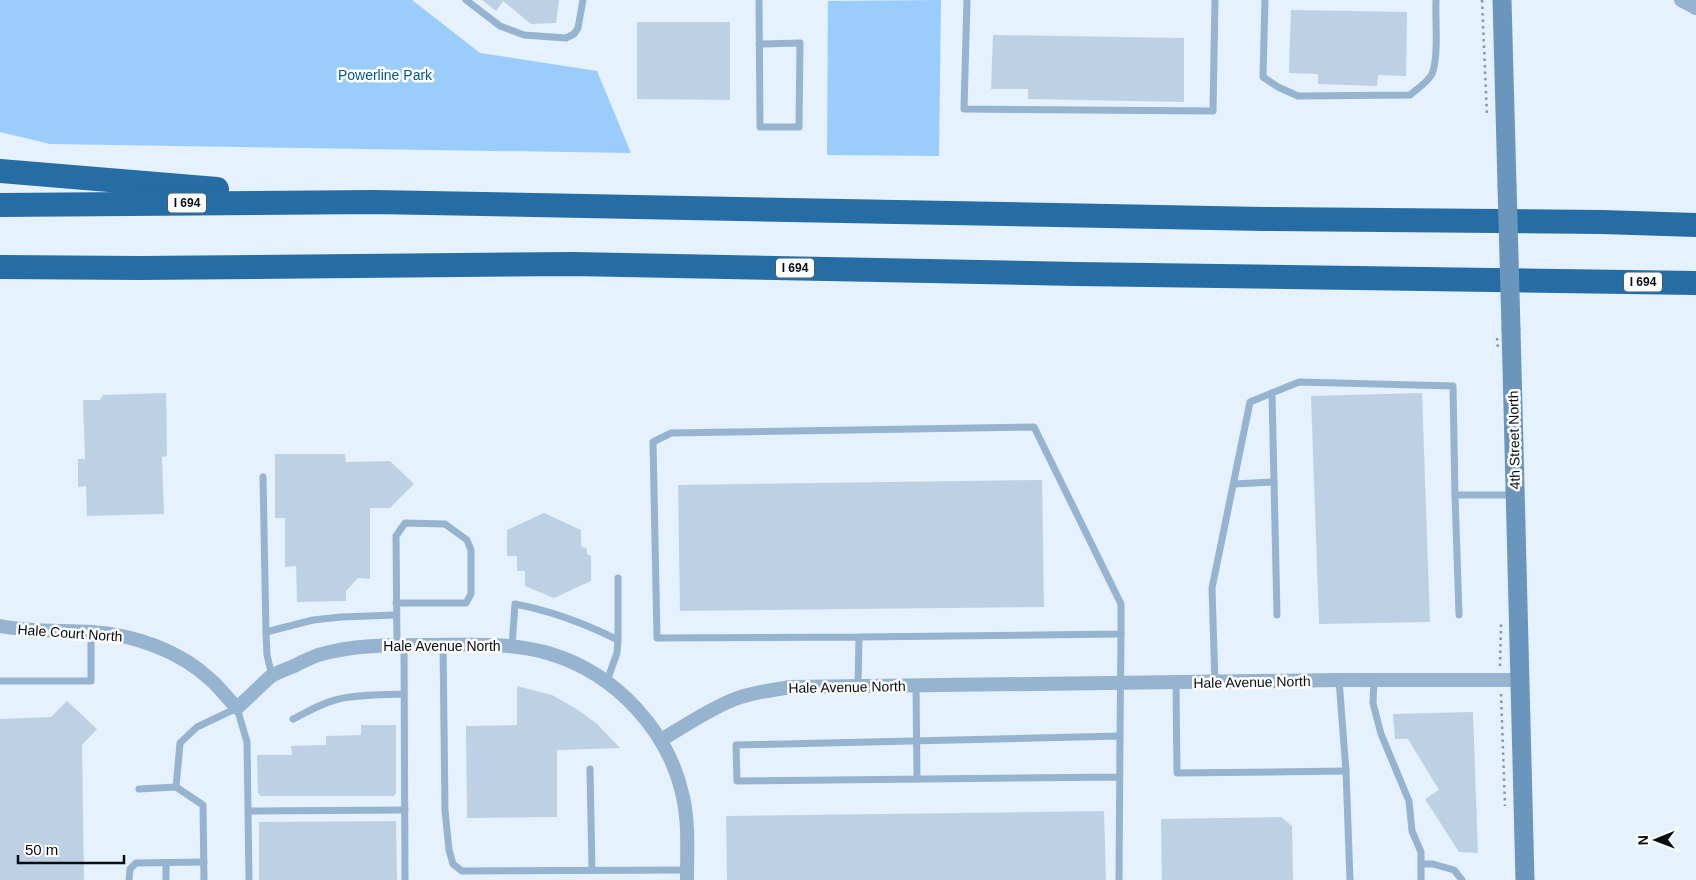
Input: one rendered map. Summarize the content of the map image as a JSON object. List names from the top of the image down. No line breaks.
{"streets":{"highway":["I 694"],"street":["4th Street North","Hale Court North","Hale Avenue North"]},"crossings":[["4th Street North","Hale Avenue North"],["Hale Court North","Hale Avenue North"]],"parks":["Powerline Park"],"scale_bar":"50 m","north":"left"}
